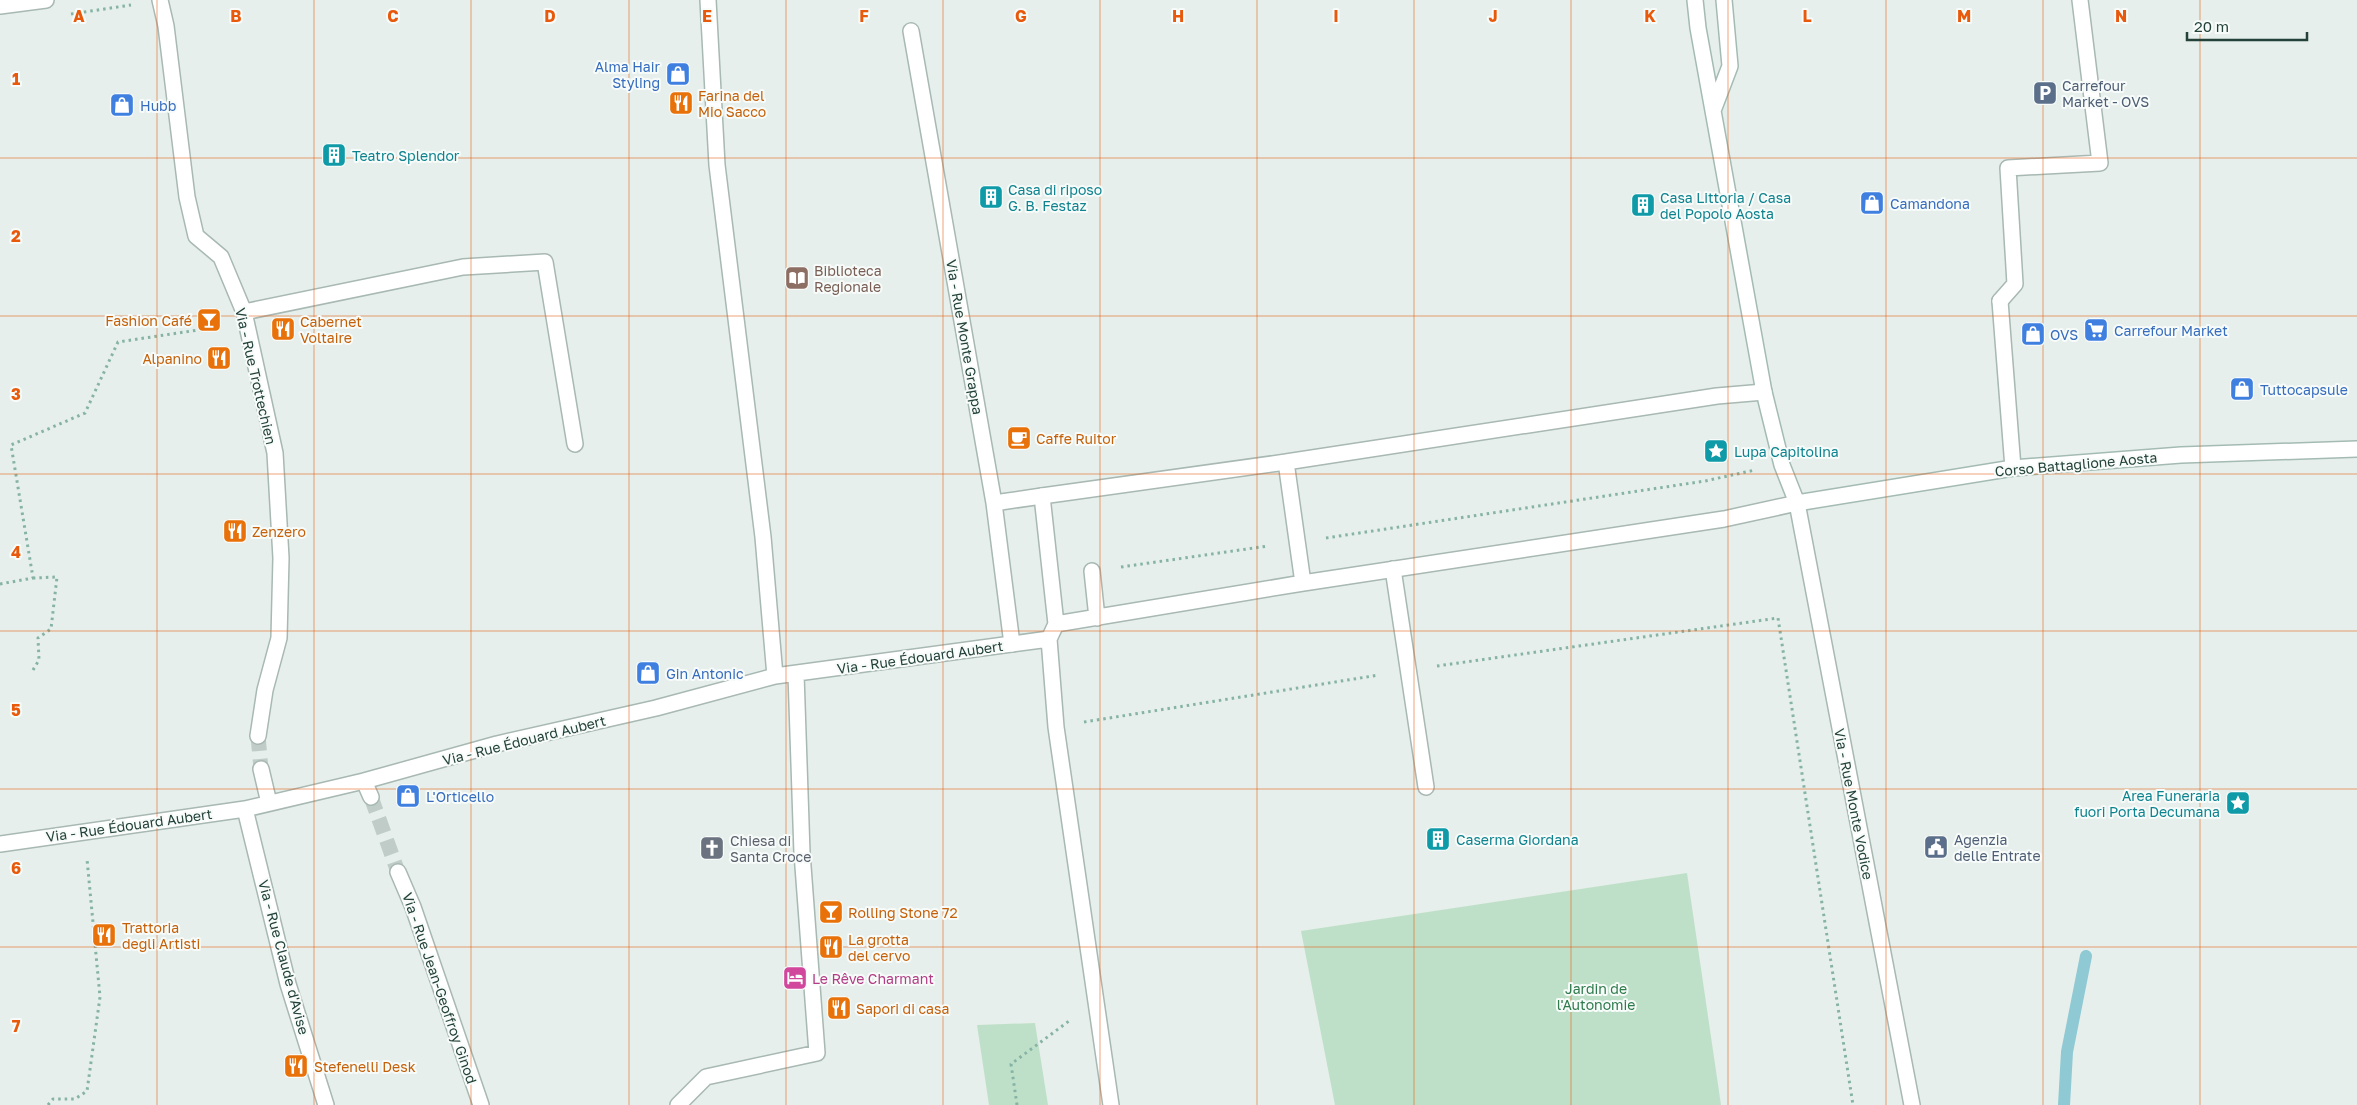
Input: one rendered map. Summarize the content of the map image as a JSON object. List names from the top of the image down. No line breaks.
{"streets":{"street":["Via - Rue Monte Grappa","Via - Rue Trottechien","Corso Battaglione Aosta","Via - Rue Édouard Aubert","Via - Rue Monte Vodice","Via - Rue Claude d'Avise","Via - Rue Jean-Geoffroy Ginod"]},"crossings":[["Via - Rue Monte Grappa","Via - Rue Édouard Aubert"],["Corso Battaglione Aosta","Via - Rue Monte Vodice"],["Via - Rue Édouard Aubert","Via - Rue Claude d'Avise"]],"parks":["Jardin de l'Autonomie"],"places":{"shop":["Alma Hair Styling","Hubb","Camandona","OVS","Tuttocapsule","Gin Antonic","L'Orticello"],"parking":["Carrefour Market - OVS"],"restaurant":["Farina del Mio Sacco","Cabernet Voltaire","Alpanino","Zenzero","Trattoria degli Artisti","La grotta del cervo","Sapori di casa","Stefenelli Desk"],"building":["Teatro Splendor","Casa di riposo G. B. Festaz","Casa Littoria / Casa del Popolo Aosta","Caserma Giordana"],"library":["Biblioteca Regionale"],"bar":["Fashion Café","Rolling Stone 72"],"supermarket":["Carrefour Market"],"cafe":["Caffe Ruitor"],"place":["Lupa Capitolina","Area Funeraria fuori Porta Decumana"],"public building":["Agenzia delle Entrate"],"church":["Chiesa di Santa Croce"],"hotel":["Le Rêve Charmant"]},"scale_bar":"20 m","grid":{"columns":["A","B","C","D","E","F","G","H","I","J","K","L","M","N"],"rows":["1","2","3","4","5","6","7"]}}
